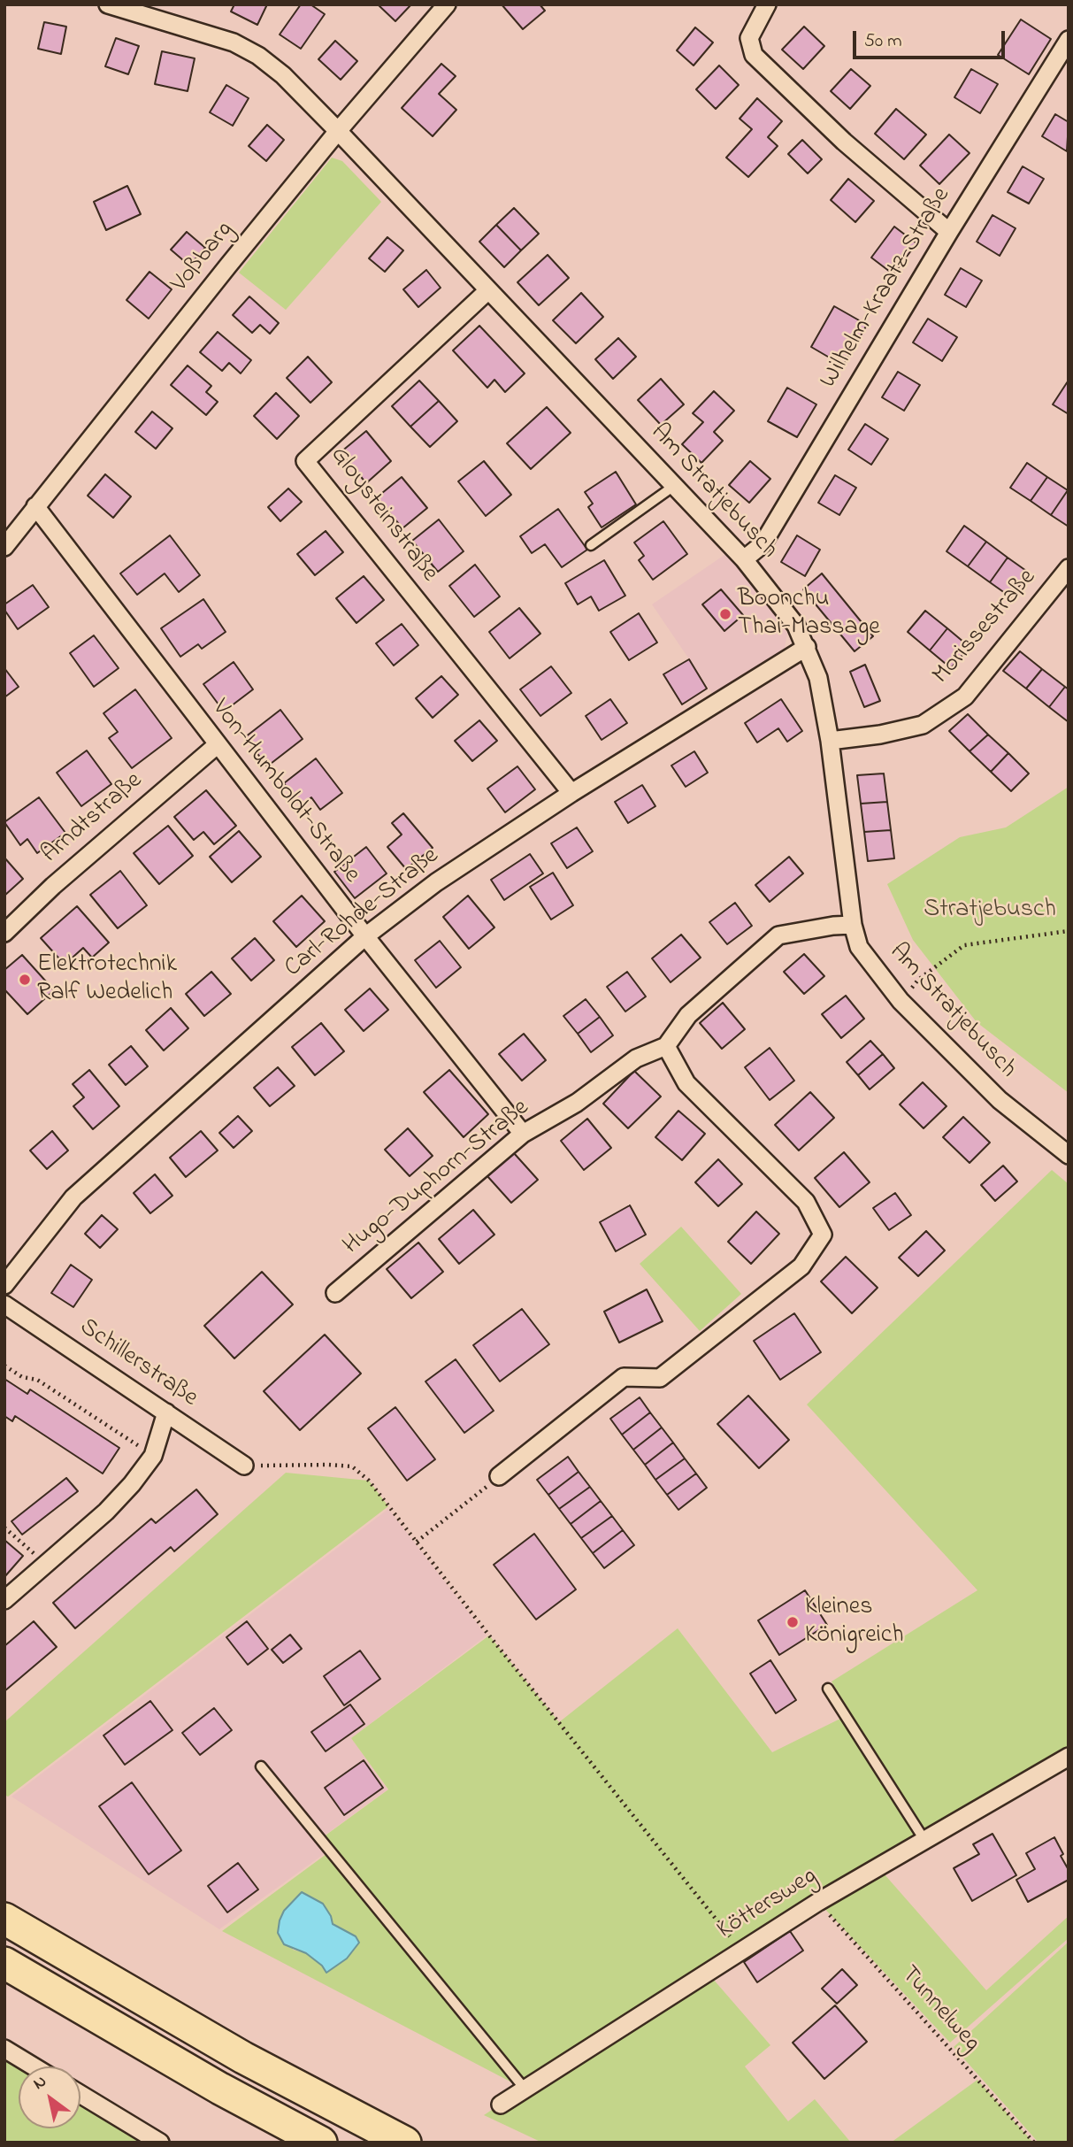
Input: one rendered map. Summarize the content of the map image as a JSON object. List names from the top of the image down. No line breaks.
{"streets":{"street":["Voßbarg","Wilhelm-Kraatz-Straße","Am Stratjebusch","Gloysteinstraße","Morissestraße","Von-Humboldt-Straße","Arndtstraße","Carl-Rohde-Straße","Hugo-Duphorn-Straße","Schillerstraße","Köttersweg"],"path":["Tunnelweg"]},"crossings":[["Voßbarg","Am Stratjebusch"],["Voßbarg","Von-Humboldt-Straße"],["Wilhelm-Kraatz-Straße","Am Stratjebusch"],["Am Stratjebusch","Gloysteinstraße"],["Am Stratjebusch","Morissestraße"],["Am Stratjebusch","Carl-Rohde-Straße"],["Gloysteinstraße","Carl-Rohde-Straße"],["Von-Humboldt-Straße","Arndtstraße"],["Von-Humboldt-Straße","Carl-Rohde-Straße"],["Von-Humboldt-Straße","Hugo-Duphorn-Straße"],["Köttersweg","Tunnelweg"]],"parks":["Stratjebusch"],"places":["Boonchu Thai-Massage","Elektrotechnik Ralf Wedelich","Kleines Königreich"],"scale_bar":"50 m","north":"top left"}
